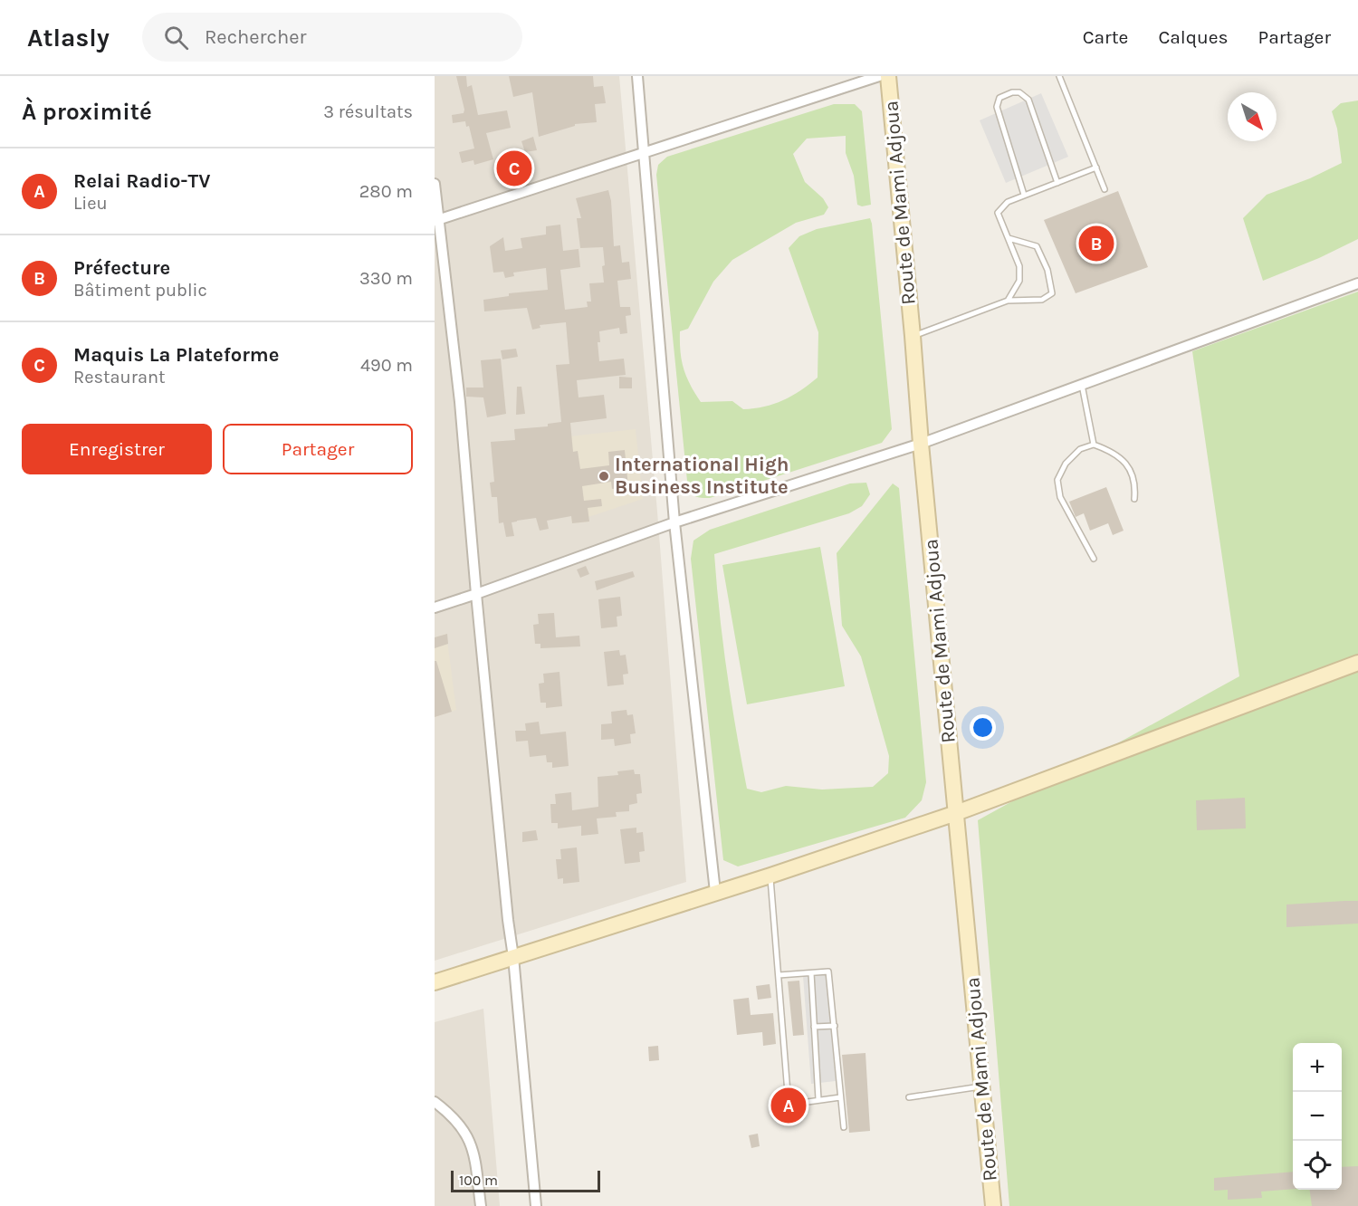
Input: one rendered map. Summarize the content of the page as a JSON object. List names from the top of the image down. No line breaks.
{"streets":{"street":["Route de Mami Adjoua"]},"places":["International High Business Institute"],"scale_bar":"100 m","north":"bottom right","page":{"header":"Atlasly","search":"Rechercher","nav":["Carte","Calques","Partager"],"heading":["À proximité","3 résultats"],"list":[{"mark":"A","name":"Relai Radio-TV","note":"Lieu","value":"280 m"},{"mark":"B","name":"Préfecture","note":"Bâtiment public","value":"330 m"},{"mark":"C","name":"Maquis La Plateforme","note":"Restaurant","value":"490 m"}],"pins":["C","B","A"],"buttons":["Enregistrer","Partager"],"map_buttons":["+","−"],"scale":"100 m"}}
